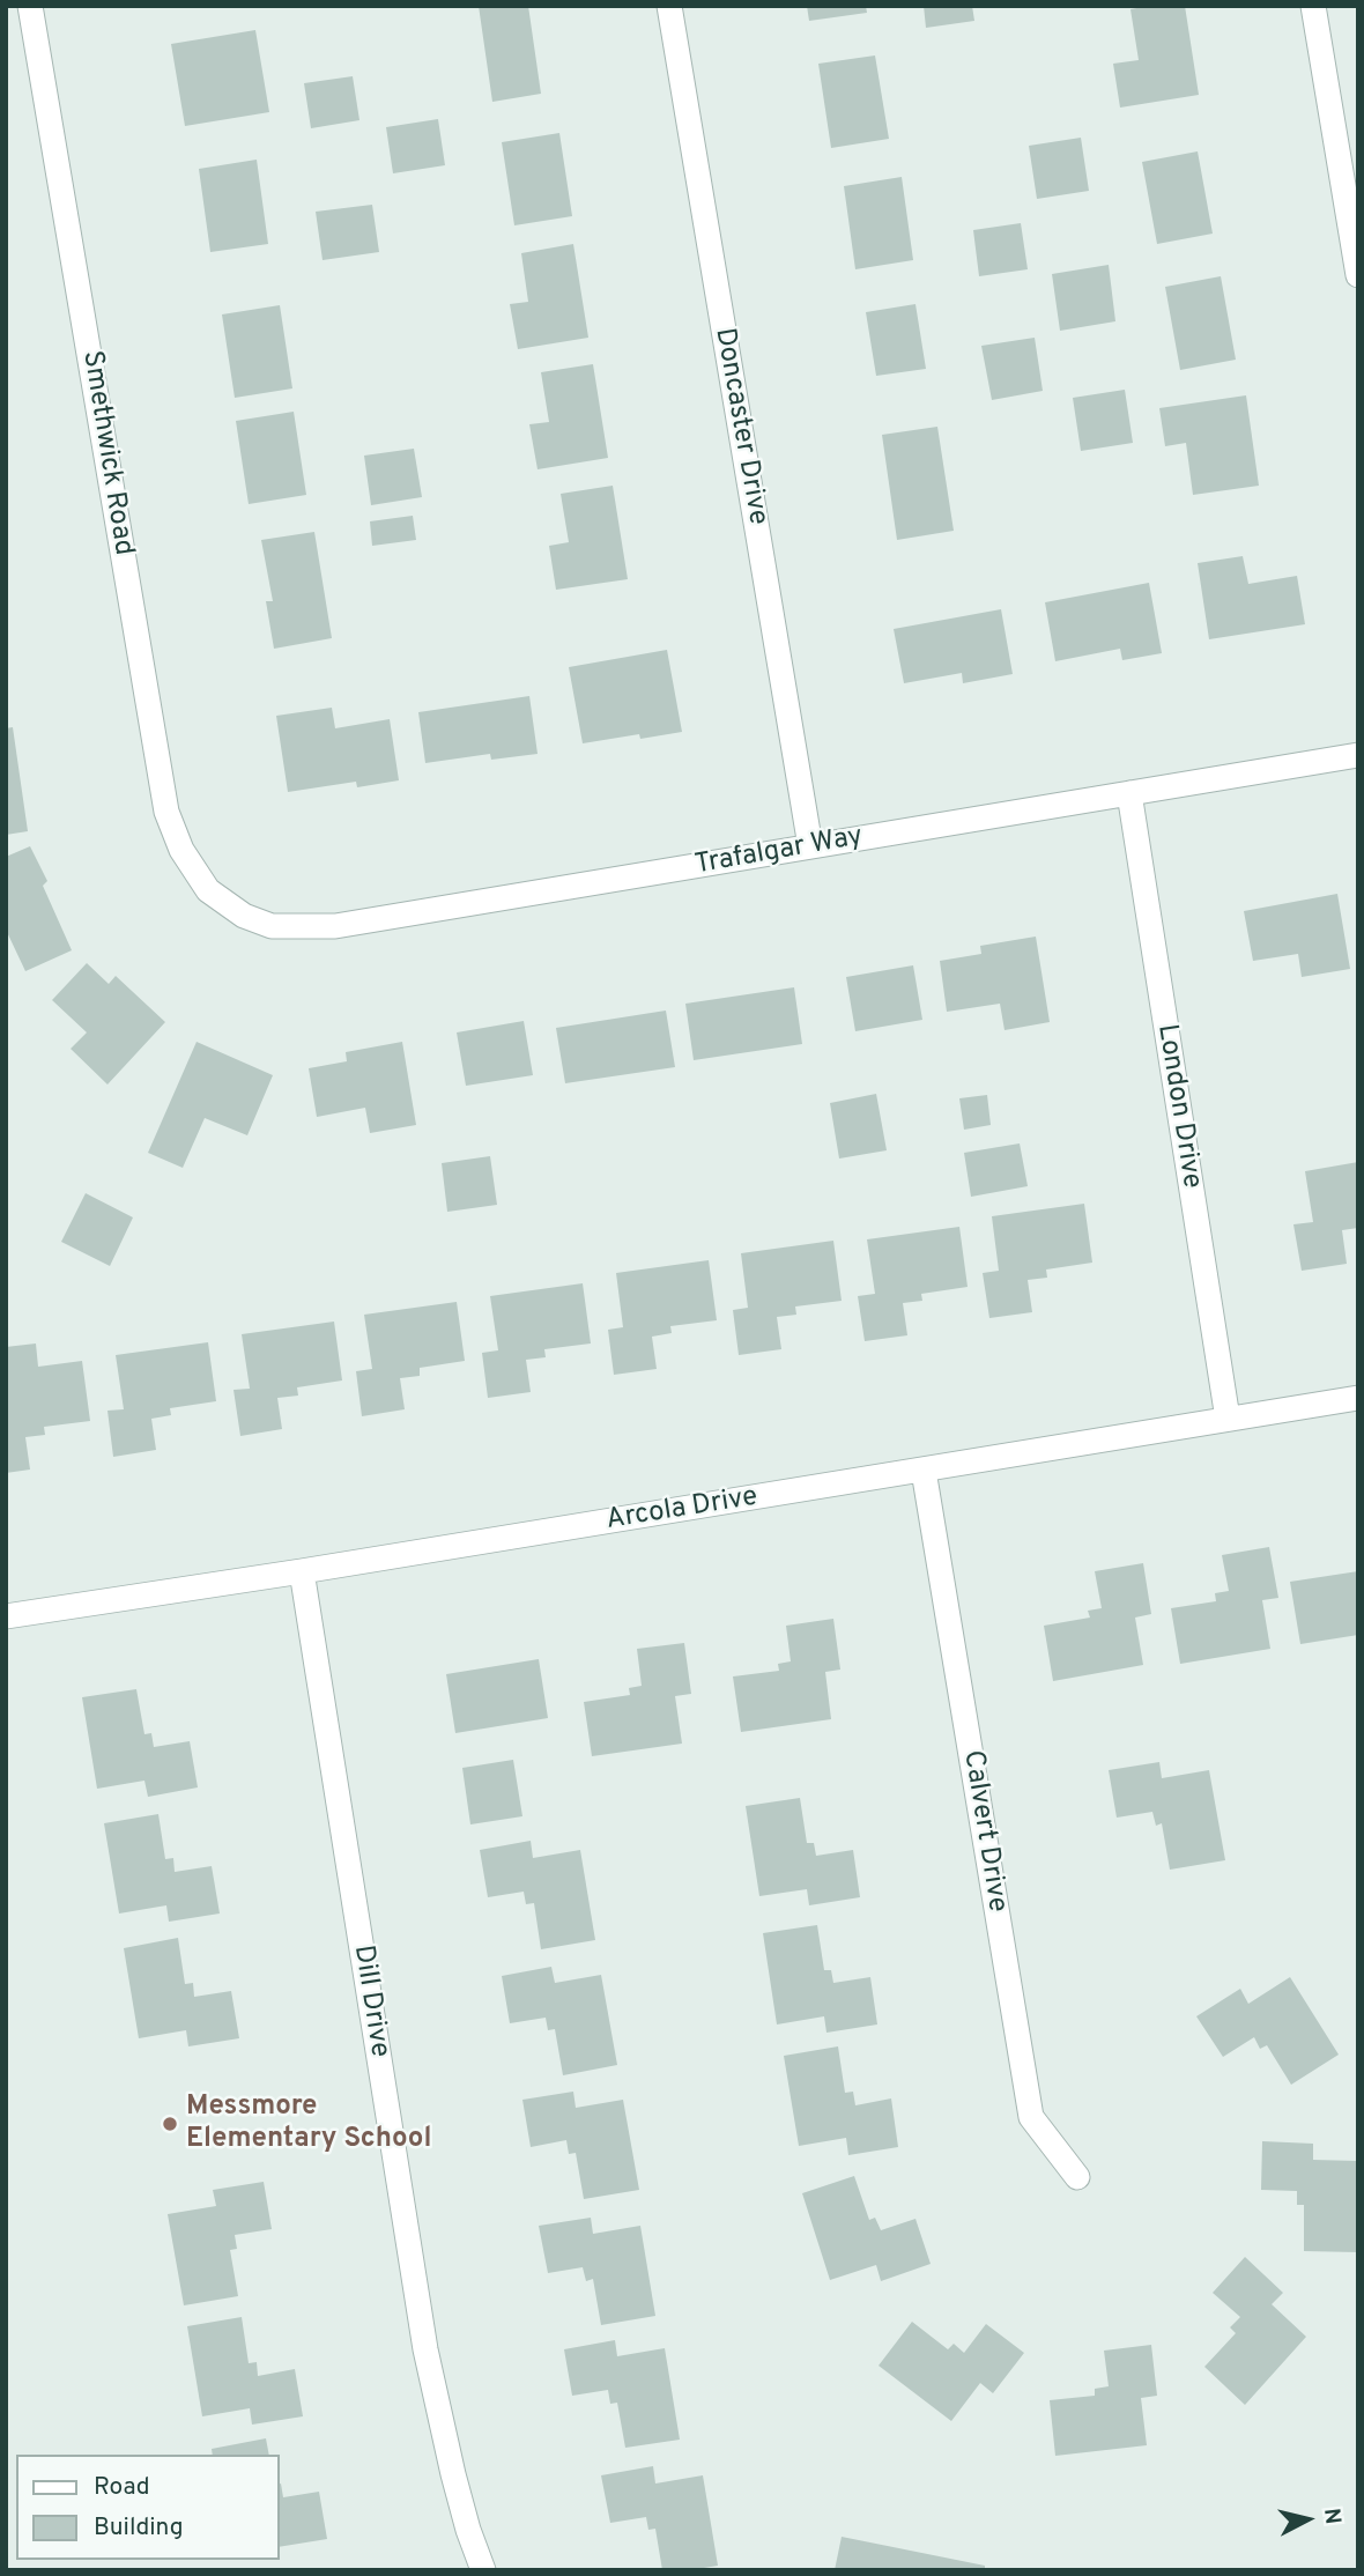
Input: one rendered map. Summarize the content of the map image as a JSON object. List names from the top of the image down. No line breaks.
{"streets":{"street":["Doncaster Drive","Smethwick Road","Trafalgar Way","London Drive","Arcola Drive","Calvert Drive","Dill Drive"]},"crossings":[["Doncaster Drive","Trafalgar Way"],["Smethwick Road","Trafalgar Way"],["Trafalgar Way","London Drive"],["London Drive","Arcola Drive"],["Arcola Drive","Calvert Drive"],["Arcola Drive","Dill Drive"]],"places":["Messmore Elementary School"],"legend":["Road","Building"],"north":"right"}
